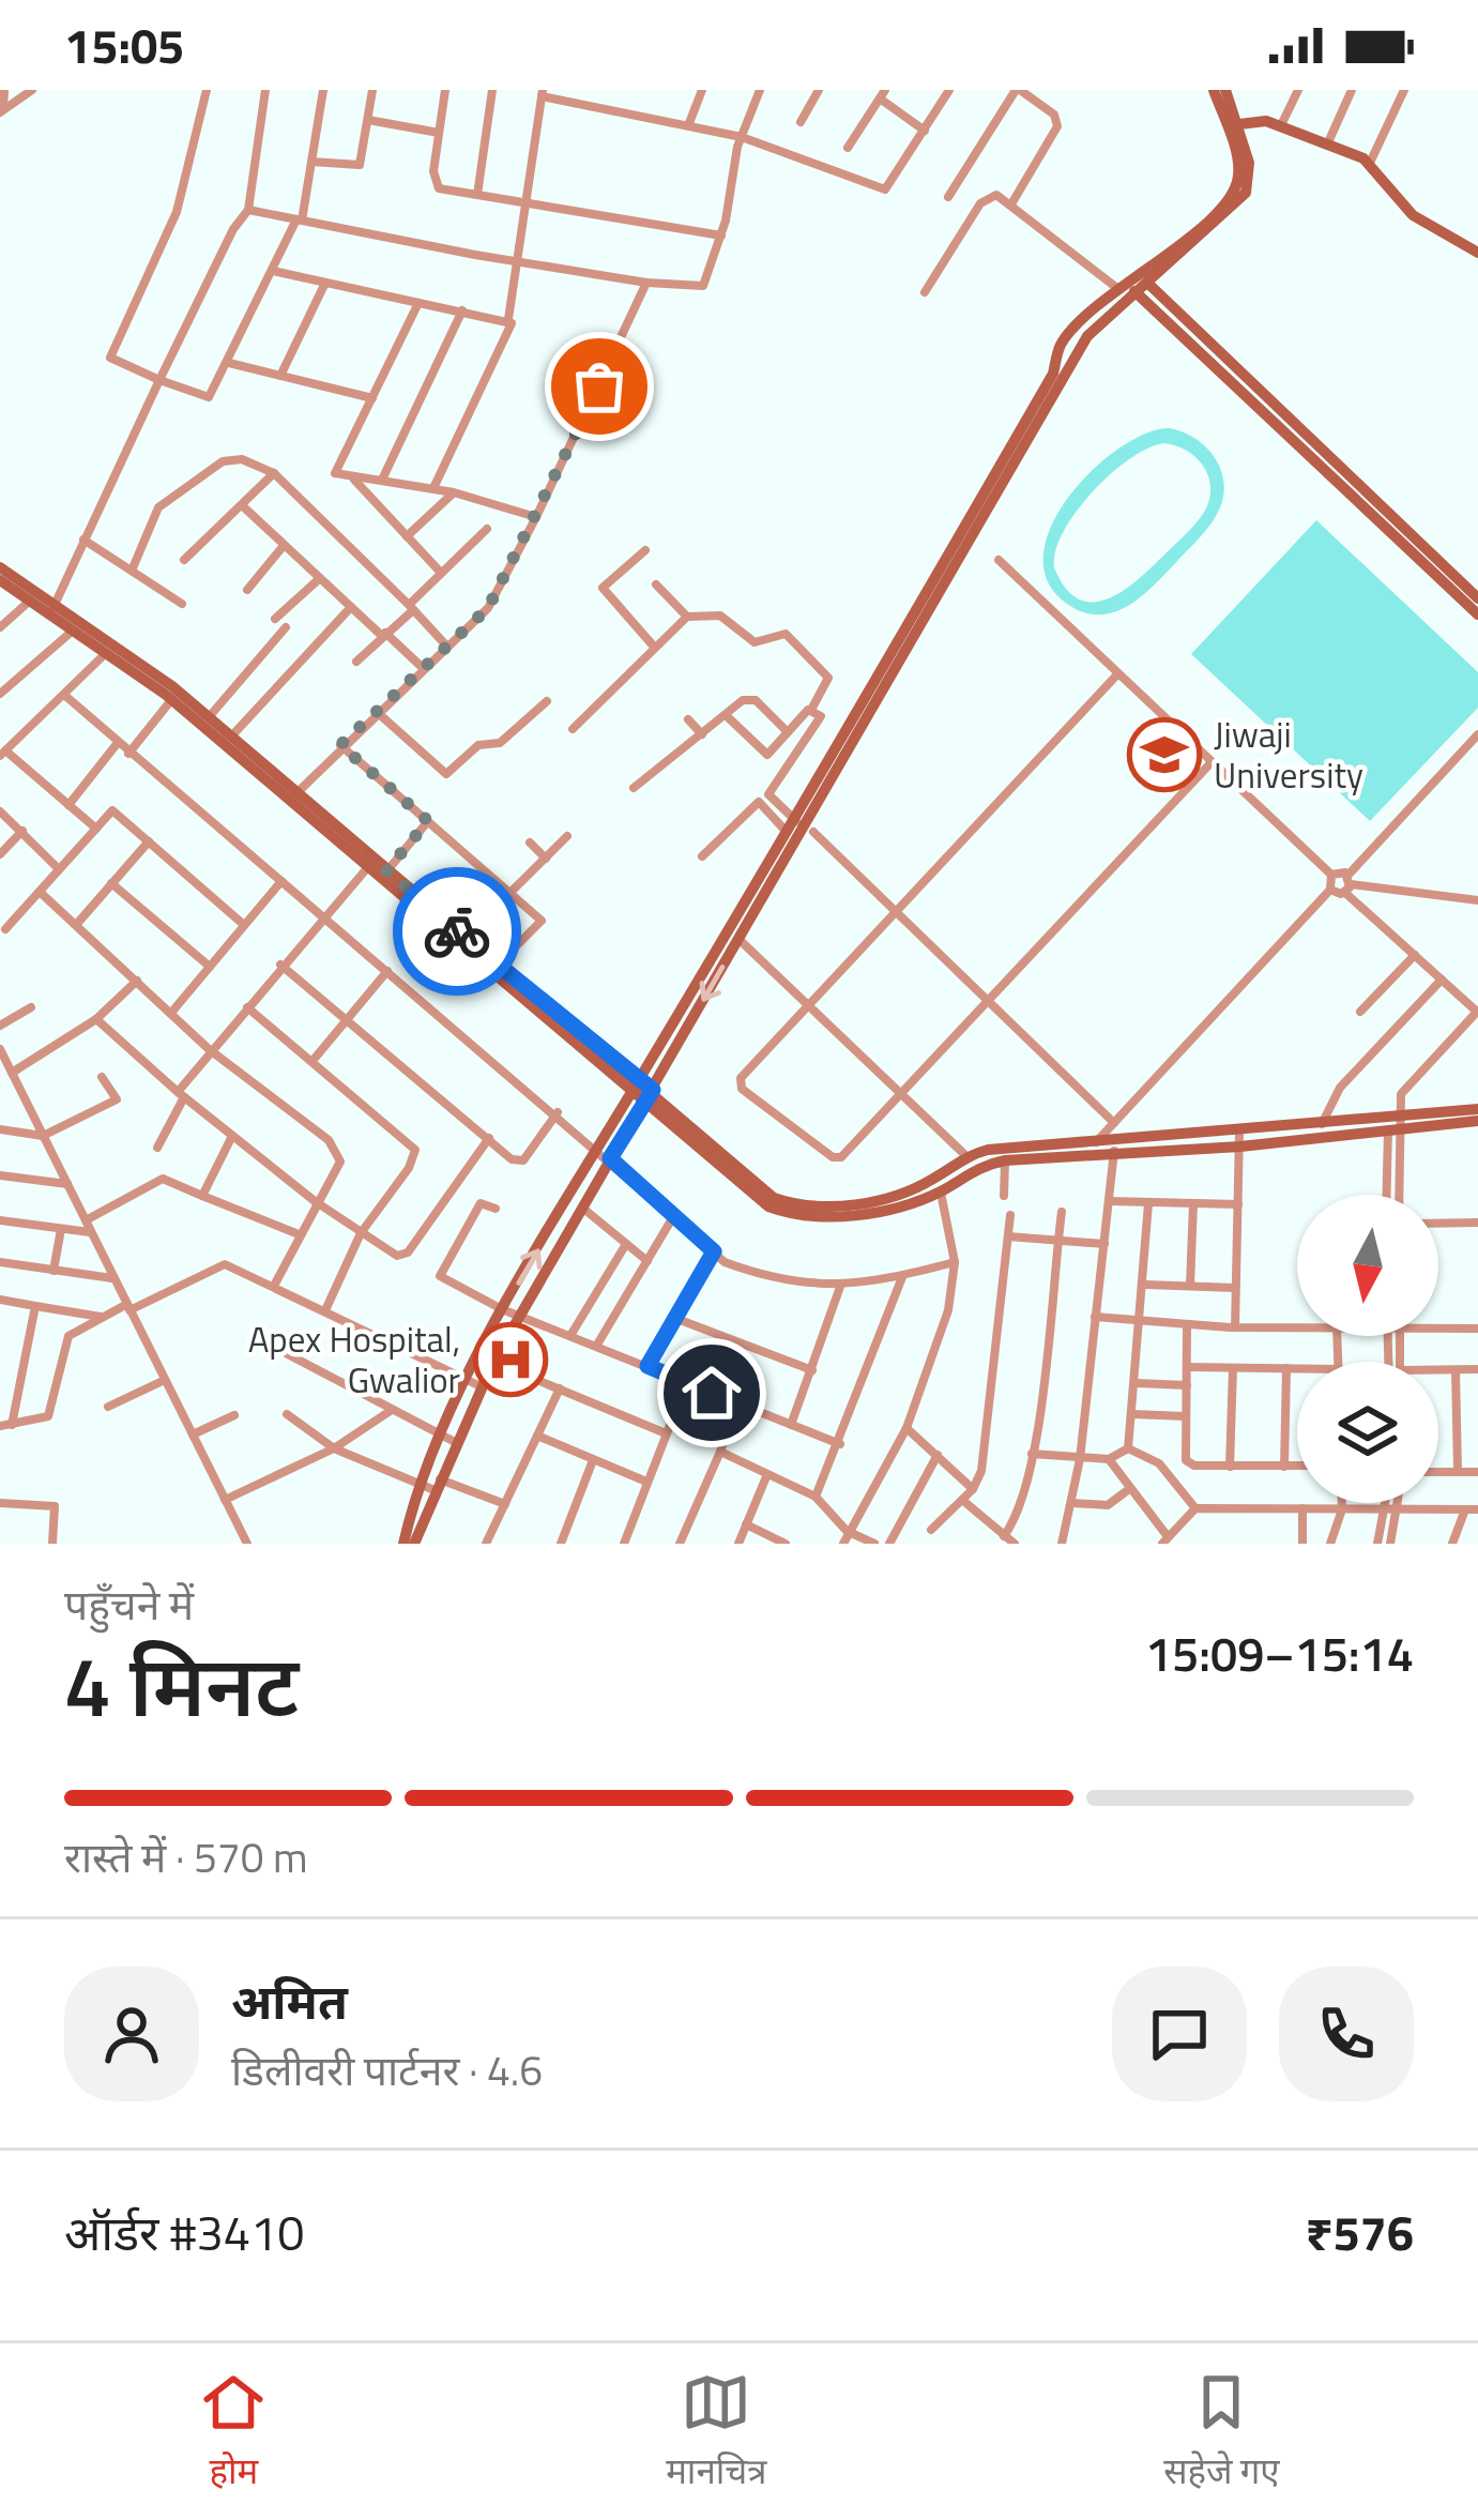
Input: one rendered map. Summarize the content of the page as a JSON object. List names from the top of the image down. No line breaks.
{"places":{"school or university":["Jiwaji University"],"hospital":["Apex Hospital, Gwalior"]},"north":"bottom","page":{"status":"15:05","heading":["4 मिनट","पहुँचने में","15:09–15:14"],"panel":["अमित","डिलीवरी पार्टनर · 4.6","ऑर्डर #3410","₹576"],"bar":"रास्ते में · 570 m","tabs":["होम","मानचित्र","सहेजे गए"]}}
